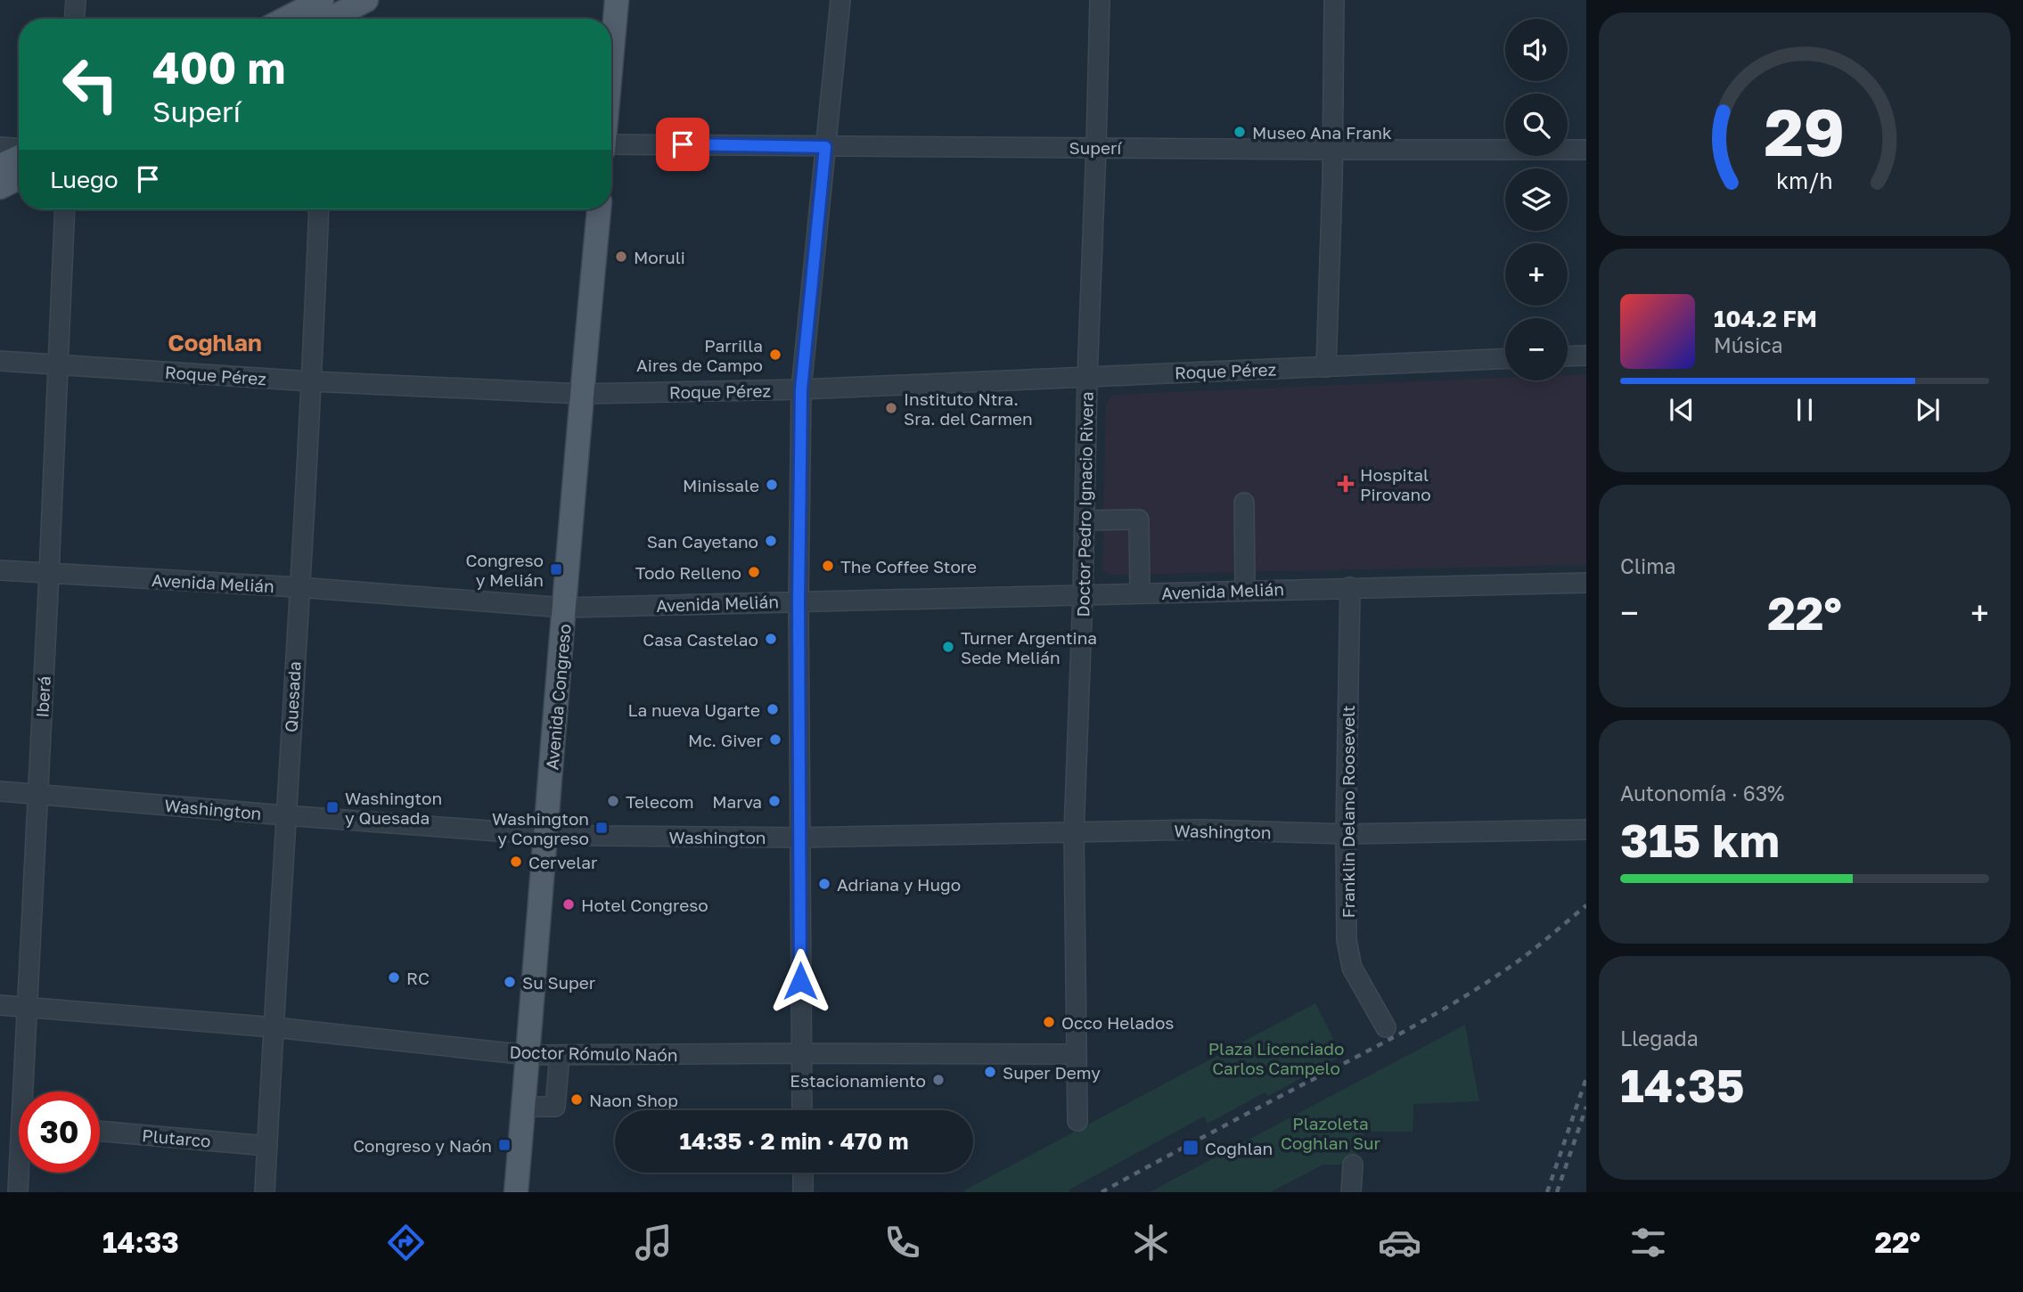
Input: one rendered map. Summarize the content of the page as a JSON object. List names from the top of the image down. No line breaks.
{"streets":{"main road":["Avenida Congreso"],"street":["Superí","Roque Pérez","Doctor Pedro Ignacio Rivera","Avenida Melián","Iberá","Quesada","Washington","Franklin Delano Roosevelt","Doctor Rómulo Naón","Plutarco"]},"crossings":[["Superí","Doctor Pedro Ignacio Rivera"],["Roque Pérez","Doctor Pedro Ignacio Rivera"],["Roque Pérez","Iberá"],["Roque Pérez","Quesada"],["Roque Pérez","Avenida Congreso"],["Doctor Pedro Ignacio Rivera","Avenida Melián"],["Doctor Pedro Ignacio Rivera","Washington"],["Doctor Pedro Ignacio Rivera","Doctor Rómulo Naón"],["Avenida Melián","Iberá"],["Avenida Melián","Quesada"],["Avenida Melián","Avenida Congreso"],["Avenida Melián","Franklin Delano Roosevelt"],["Iberá","Washington"],["Iberá","Doctor Rómulo Naón"],["Quesada","Washington"],["Quesada","Doctor Rómulo Naón"],["Quesada","Plutarco"],["Avenida Congreso","Washington"],["Avenida Congreso","Doctor Rómulo Naón"],["Washington","Franklin Delano Roosevelt"]],"districts":["Coghlan"],"parks":["Plaza Licenciado Carlos Campelo","Plazoleta Coghlan Sur"],"places":{"other":["Museo Ana Frank","Moruli","Parrilla Aires de Campo","Instituto Ntra. Sra. del Carmen","Minissale","San Cayetano","The Coffee Store","Todo Relleno","Casa Castelao","Turner Argentina Sede Melián","La nueva Ugarte","Mc. Giver","Telecom","Marva","Cervelar","Adriana y Hugo","Hotel Congreso","RC","Su Super","Occo Helados","Super Demy","Estacionamiento","Naon Shop"],"health":["Hospital Pirovano"],"transit":["Congreso y Melián","Washington y Quesada","Washington y Congreso","Congreso y Naón","Coghlan"]},"page":{"map_buttons":["+","−"],"turn":["400 m","Superí"],"then":"Luego","song":["104.2 FM","Música"],"tile":["Clima",["Autonomía · 63%","315 km"],["Llegada","14:35"]],"heat":["−","22°","+"],"limit":"30","trip":"14:35 · 2 min · 470 m","tabs":["14:33","22°"],"gauge":["29","km/h"]}}
